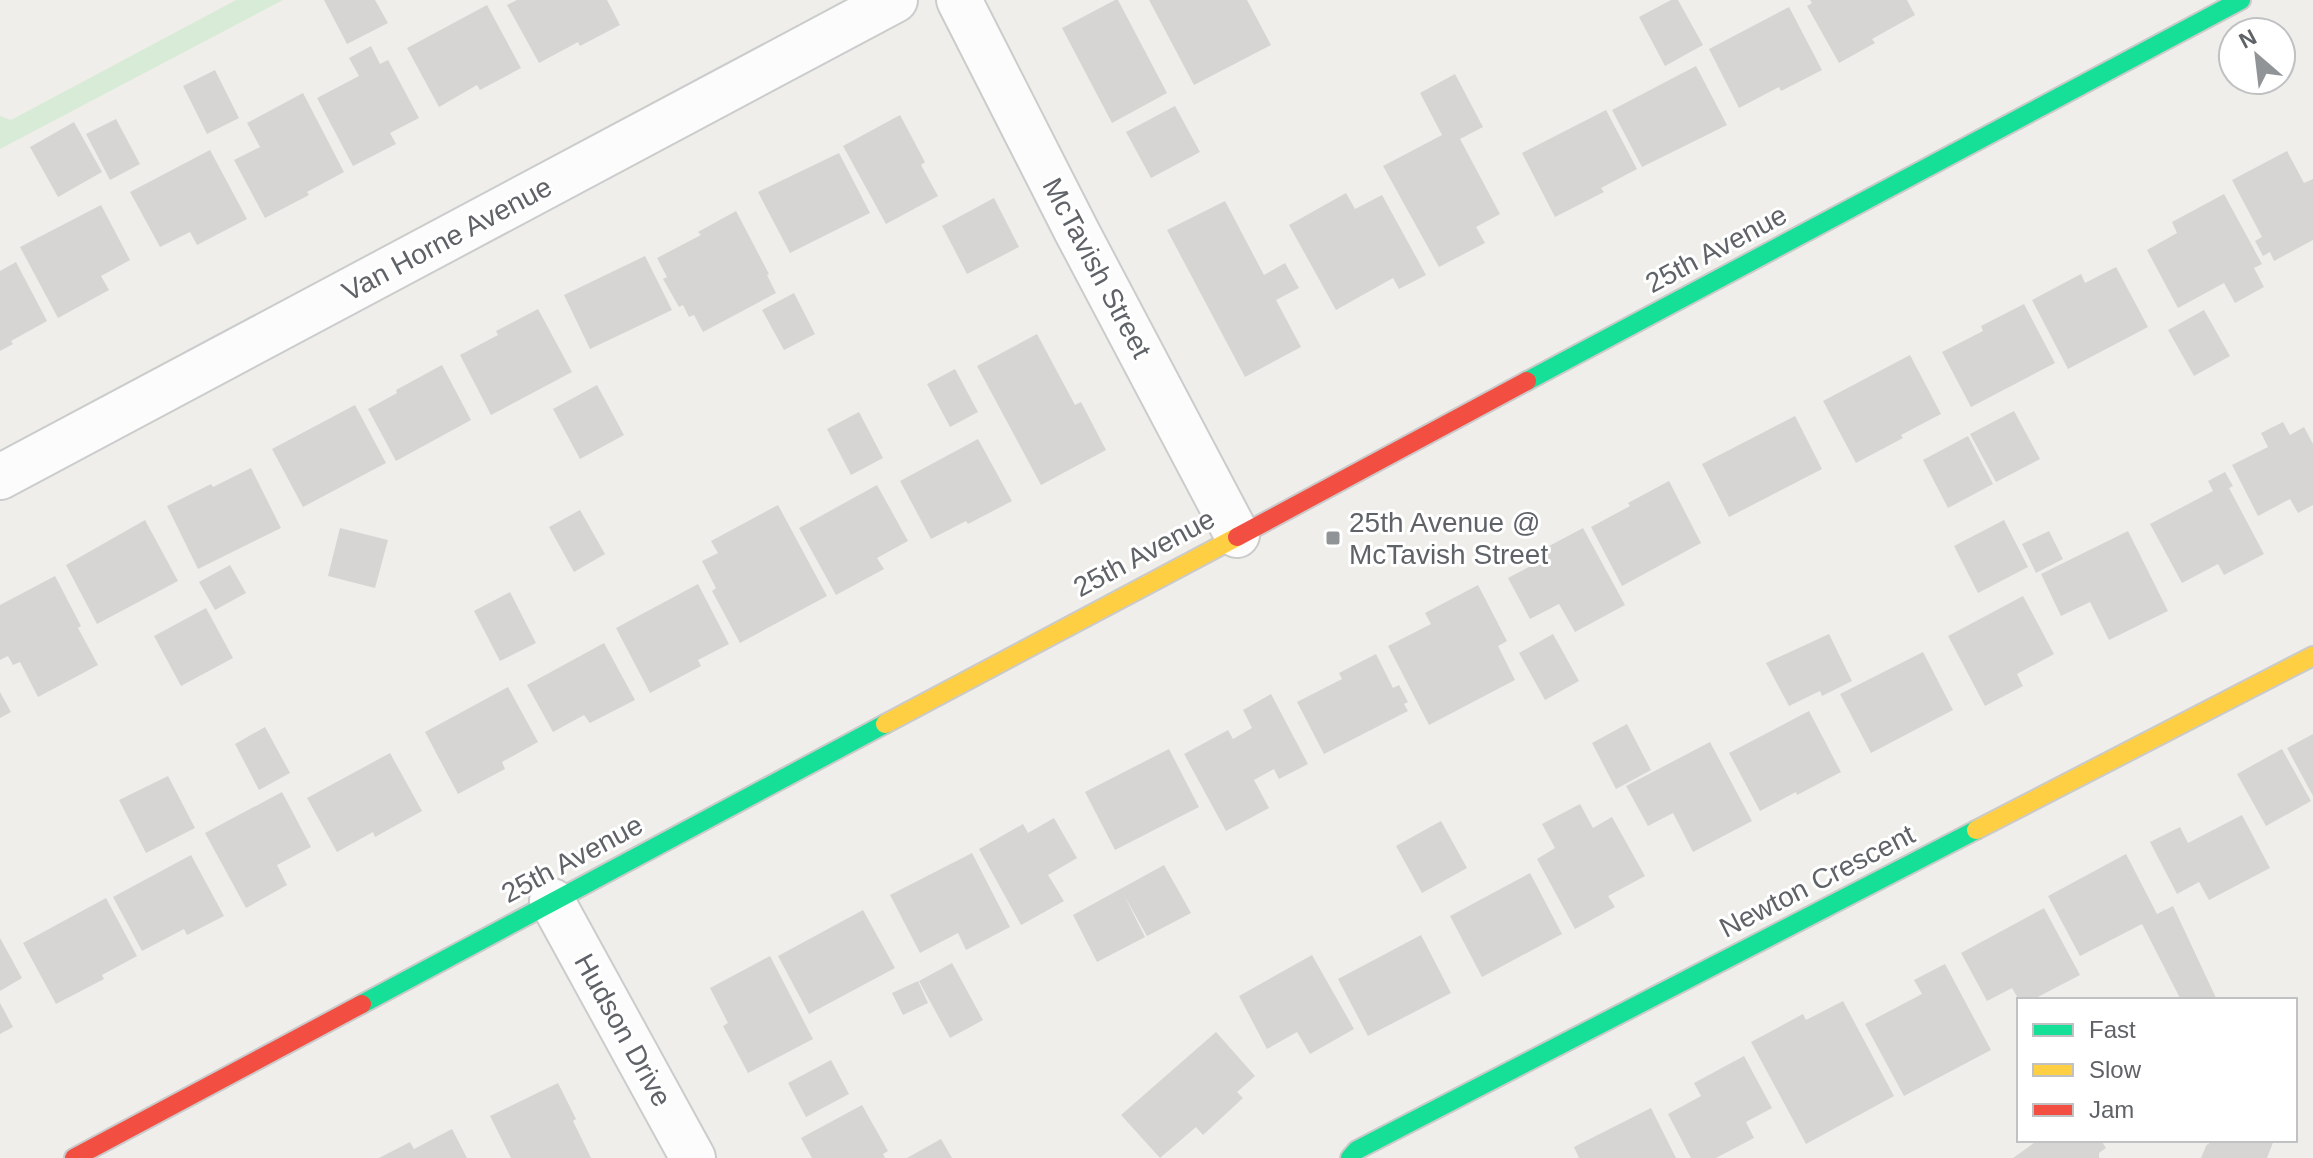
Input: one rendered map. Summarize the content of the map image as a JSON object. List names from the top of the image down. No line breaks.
{"streets":{"street":["Van Horne Avenue","25th Avenue","McTavish Street","Newton Crescent","Hudson Drive"]},"crossings":[["25th Avenue","McTavish Street"],["25th Avenue","Hudson Drive"]],"places":{"transit":["25th Avenue @ McTavish Street"]},"legend":["Fast","Slow","Jam"],"north":"top left"}
